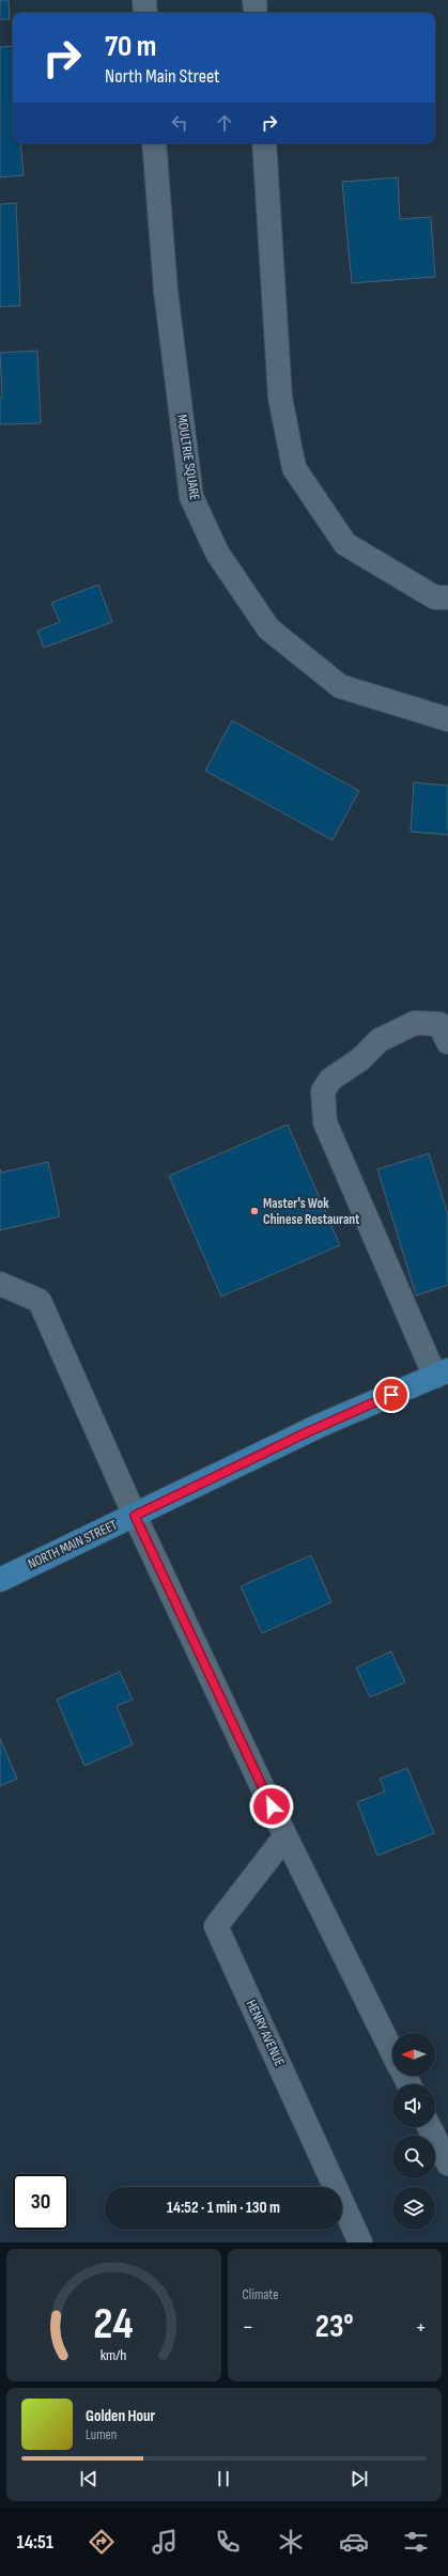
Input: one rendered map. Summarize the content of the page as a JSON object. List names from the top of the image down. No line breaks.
{"streets":{"main road":["NORTH MAIN STREET"],"street":["MOULTRIE SQUARE","HENRY AVENUE"]},"places":["Master's Wok Chinese Restaurant"],"north":"left","page":{"turn":["70 m","North Main Street"],"limit":"30","trip":"14:52 · 1 min · 130 m","tile":"Climate","heat":["−","23°","+"],"song":["Golden Hour","Lumen"],"tabs":"14:51","gauge":["24","km/h"]}}
